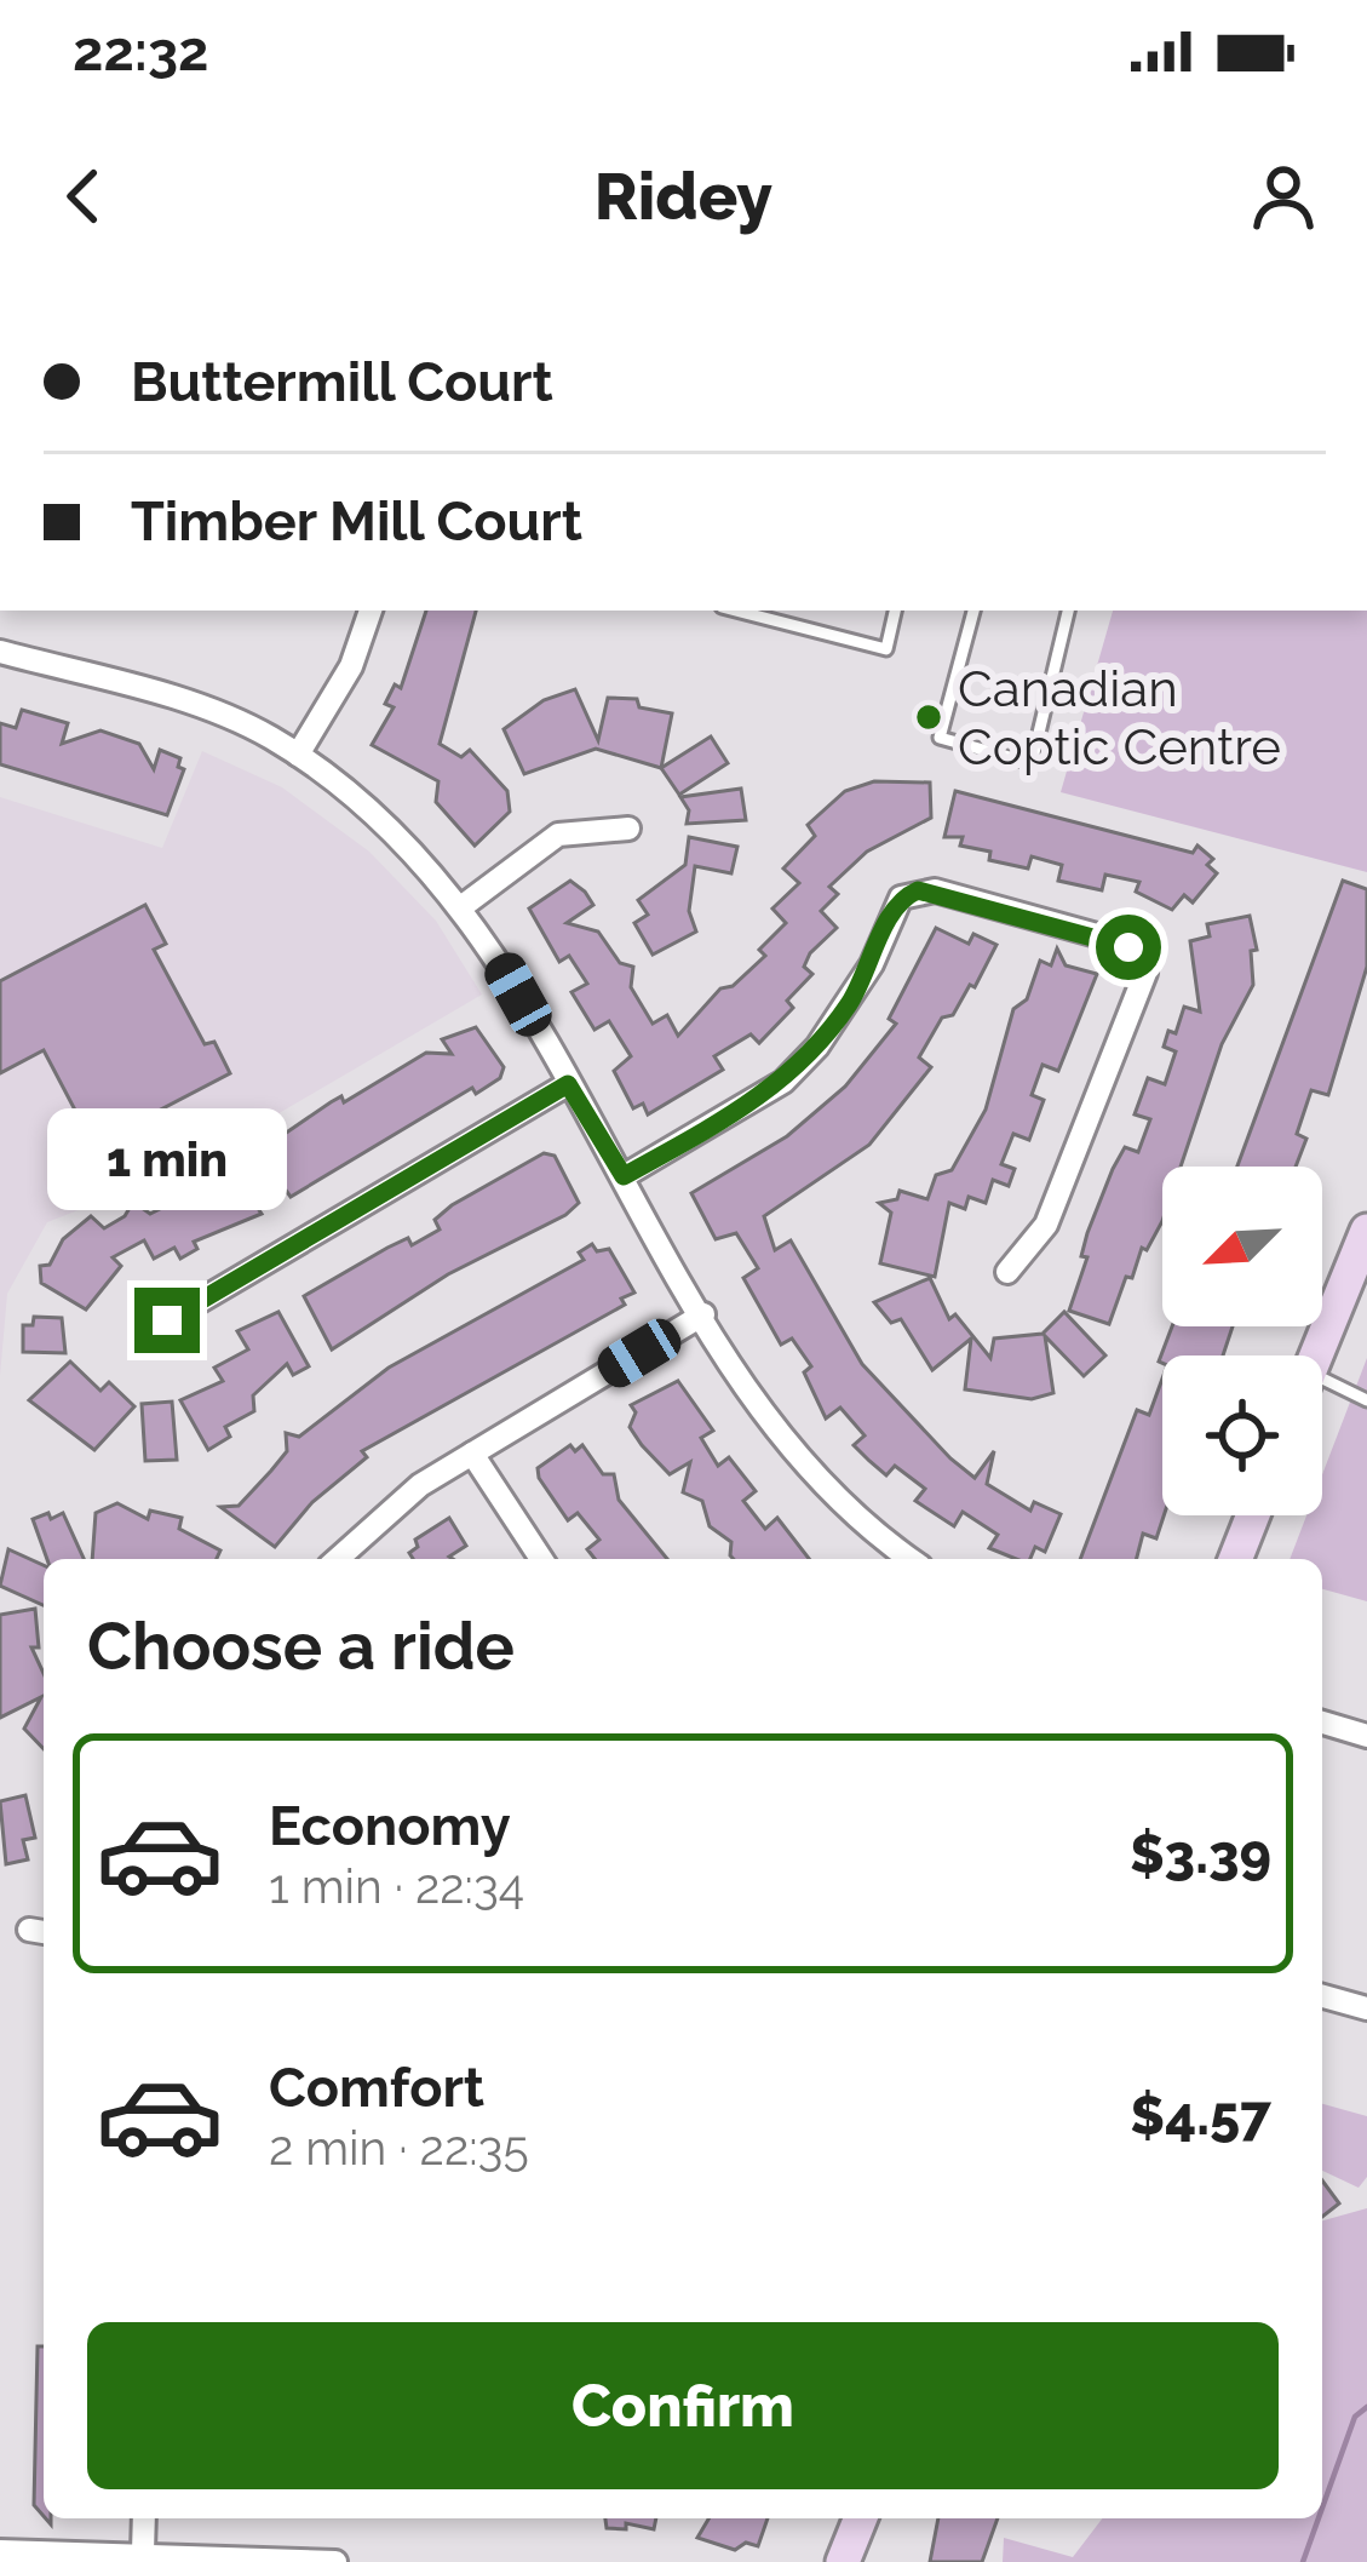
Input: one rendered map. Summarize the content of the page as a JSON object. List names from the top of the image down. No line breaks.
{"places":["Canadian Coptic Centre"],"north":"bottom left","page":{"status":"22:32","header":"Ridey","banner":["Buttermill Court","Timber Mill Court"],"bubble":"1 min","heading":"Choose a ride","list":[{"name":"Economy","note":"1 min · 22:34","value":"$3.39"},{"name":"Comfort","note":"2 min · 22:35","value":"$4.57"}],"buttons":"Confirm"}}
